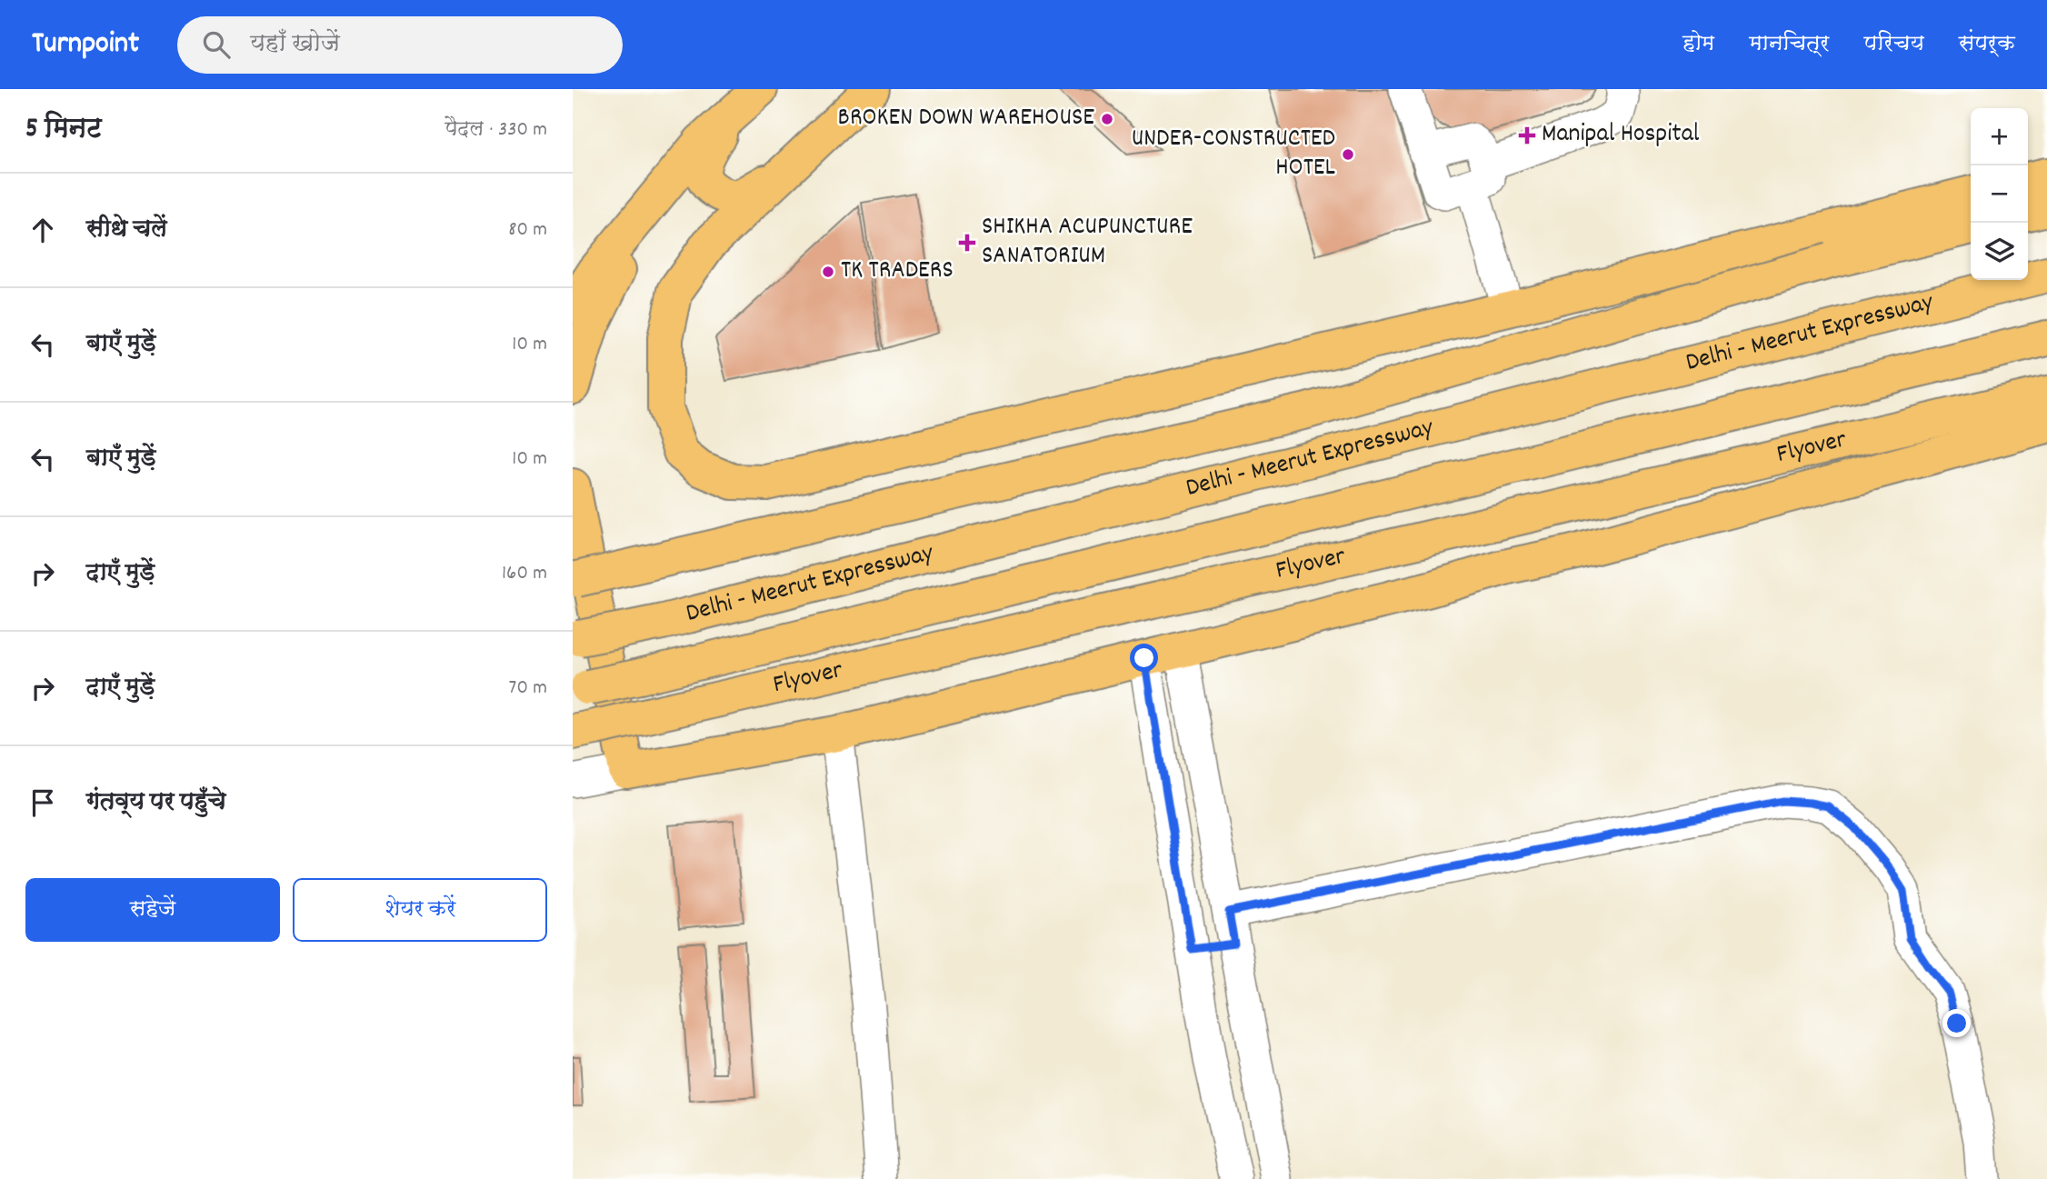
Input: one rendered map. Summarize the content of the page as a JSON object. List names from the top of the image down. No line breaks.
{"streets":{"highway":["Delhi - Meerut Expressway","Flyover"]},"places":{"other":["BROKEN DOWN WAREHOUSE","UNDER-CONSTRUCTED HOTEL","TK TRADERS"],"health":["Manipal Hospital","SHIKHA ACUPUNCTURE SANATORIUM"]},"page":{"header":"Turnpoint","search":"यहाँ खोजें","nav":["होम","मानचित्र","परिचय","संपर्क"],"heading":["5 मिनट","पैदल · 330 m"],"map_buttons":["+","−"],"list":[["सीधे चलें","80 m"],["बाएँ मुड़ें","10 m"],["बाएँ मुड़ें","10 m"],["दाएँ मुड़ें","160 m"],["दाएँ मुड़ें","70 m"],"गंतव्य पर पहुँचे"],"buttons":["सहेजें","शेयर करें"]}}
